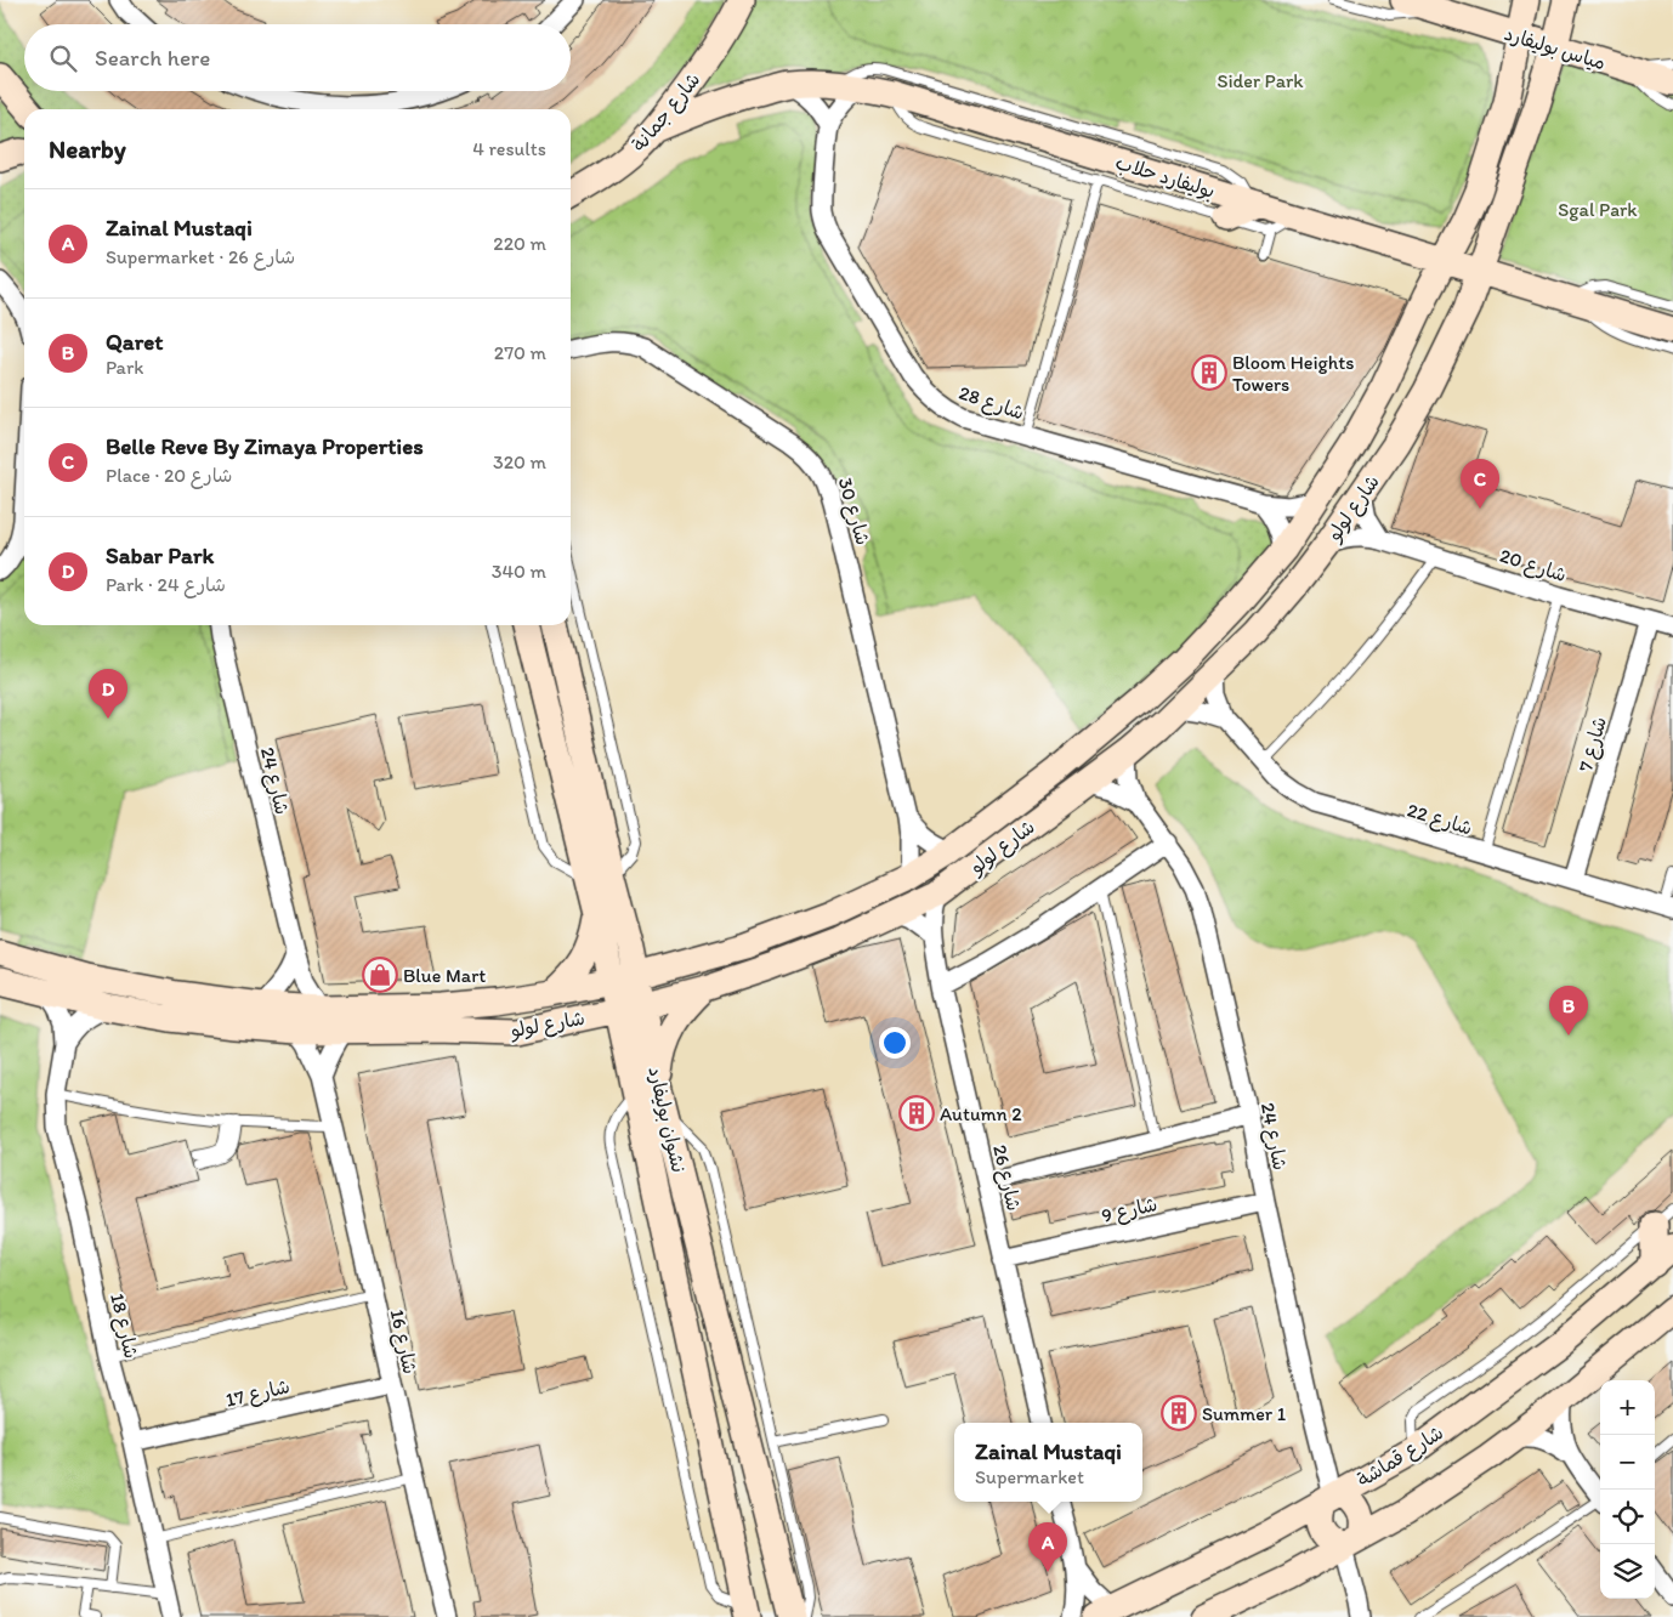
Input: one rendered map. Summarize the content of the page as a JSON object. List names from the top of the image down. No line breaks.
{"streets":{"street":["مياس بوليفارد","شارع جمانة","بوليفارد حلاب","شارع 28","شارع لولو","شارع 30","شارع 20","شارع 7","شارع 24","شارع 22","نشوان بوليفارد","شارع 26","شارع 9","شارع 18","شارع 16","شارع 17","شارع قماشة"]},"crossings":[["مياس بوليفارد","شارع لولو"],["شارع جمانة","بوليفارد حلاب"],["بوليفارد حلاب","شارع لولو"],["شارع 28","شارع لولو"],["شارع لولو","شارع 30"],["شارع لولو","شارع 20"],["شارع لولو","شارع 24"],["شارع لولو","شارع 22"],["شارع لولو","نشوان بوليفارد"],["شارع لولو","شارع 26"],["شارع لولو","شارع 18"],["شارع لولو","شارع 16"],["شارع 20","شارع 7"],["شارع 7","شارع 22"],["شارع 24","شارع 9"],["شارع 24","شارع قماشة"],["شارع 26","شارع 9"],["شارع 18","شارع 17"],["شارع 16","شارع 17"]],"parks":["Sider Park","Sgal Park"],"places":{"building":["Bloom Heights Towers","Autumn 2","Summer 1"],"shop":["Blue Mart"]},"page":{"search":"Search here","heading":["Nearby","4 results"],"list":[{"mark":"A","name":"Zainal Mustaqi","note":"Supermarket · شارع 26","value":"220 m"},{"mark":"B","name":"Qaret","note":"Park","value":"270 m"},{"mark":"C","name":"Belle Reve By Zimaya Properties","note":"Place · شارع 20","value":"320 m"},{"mark":"D","name":"Sabar Park","note":"Park · شارع 24","value":"340 m"}],"pins":["C","D","B","A"],"map_buttons":["+","−"],"popup":["Zainal Mustaqi","Supermarket"]}}
